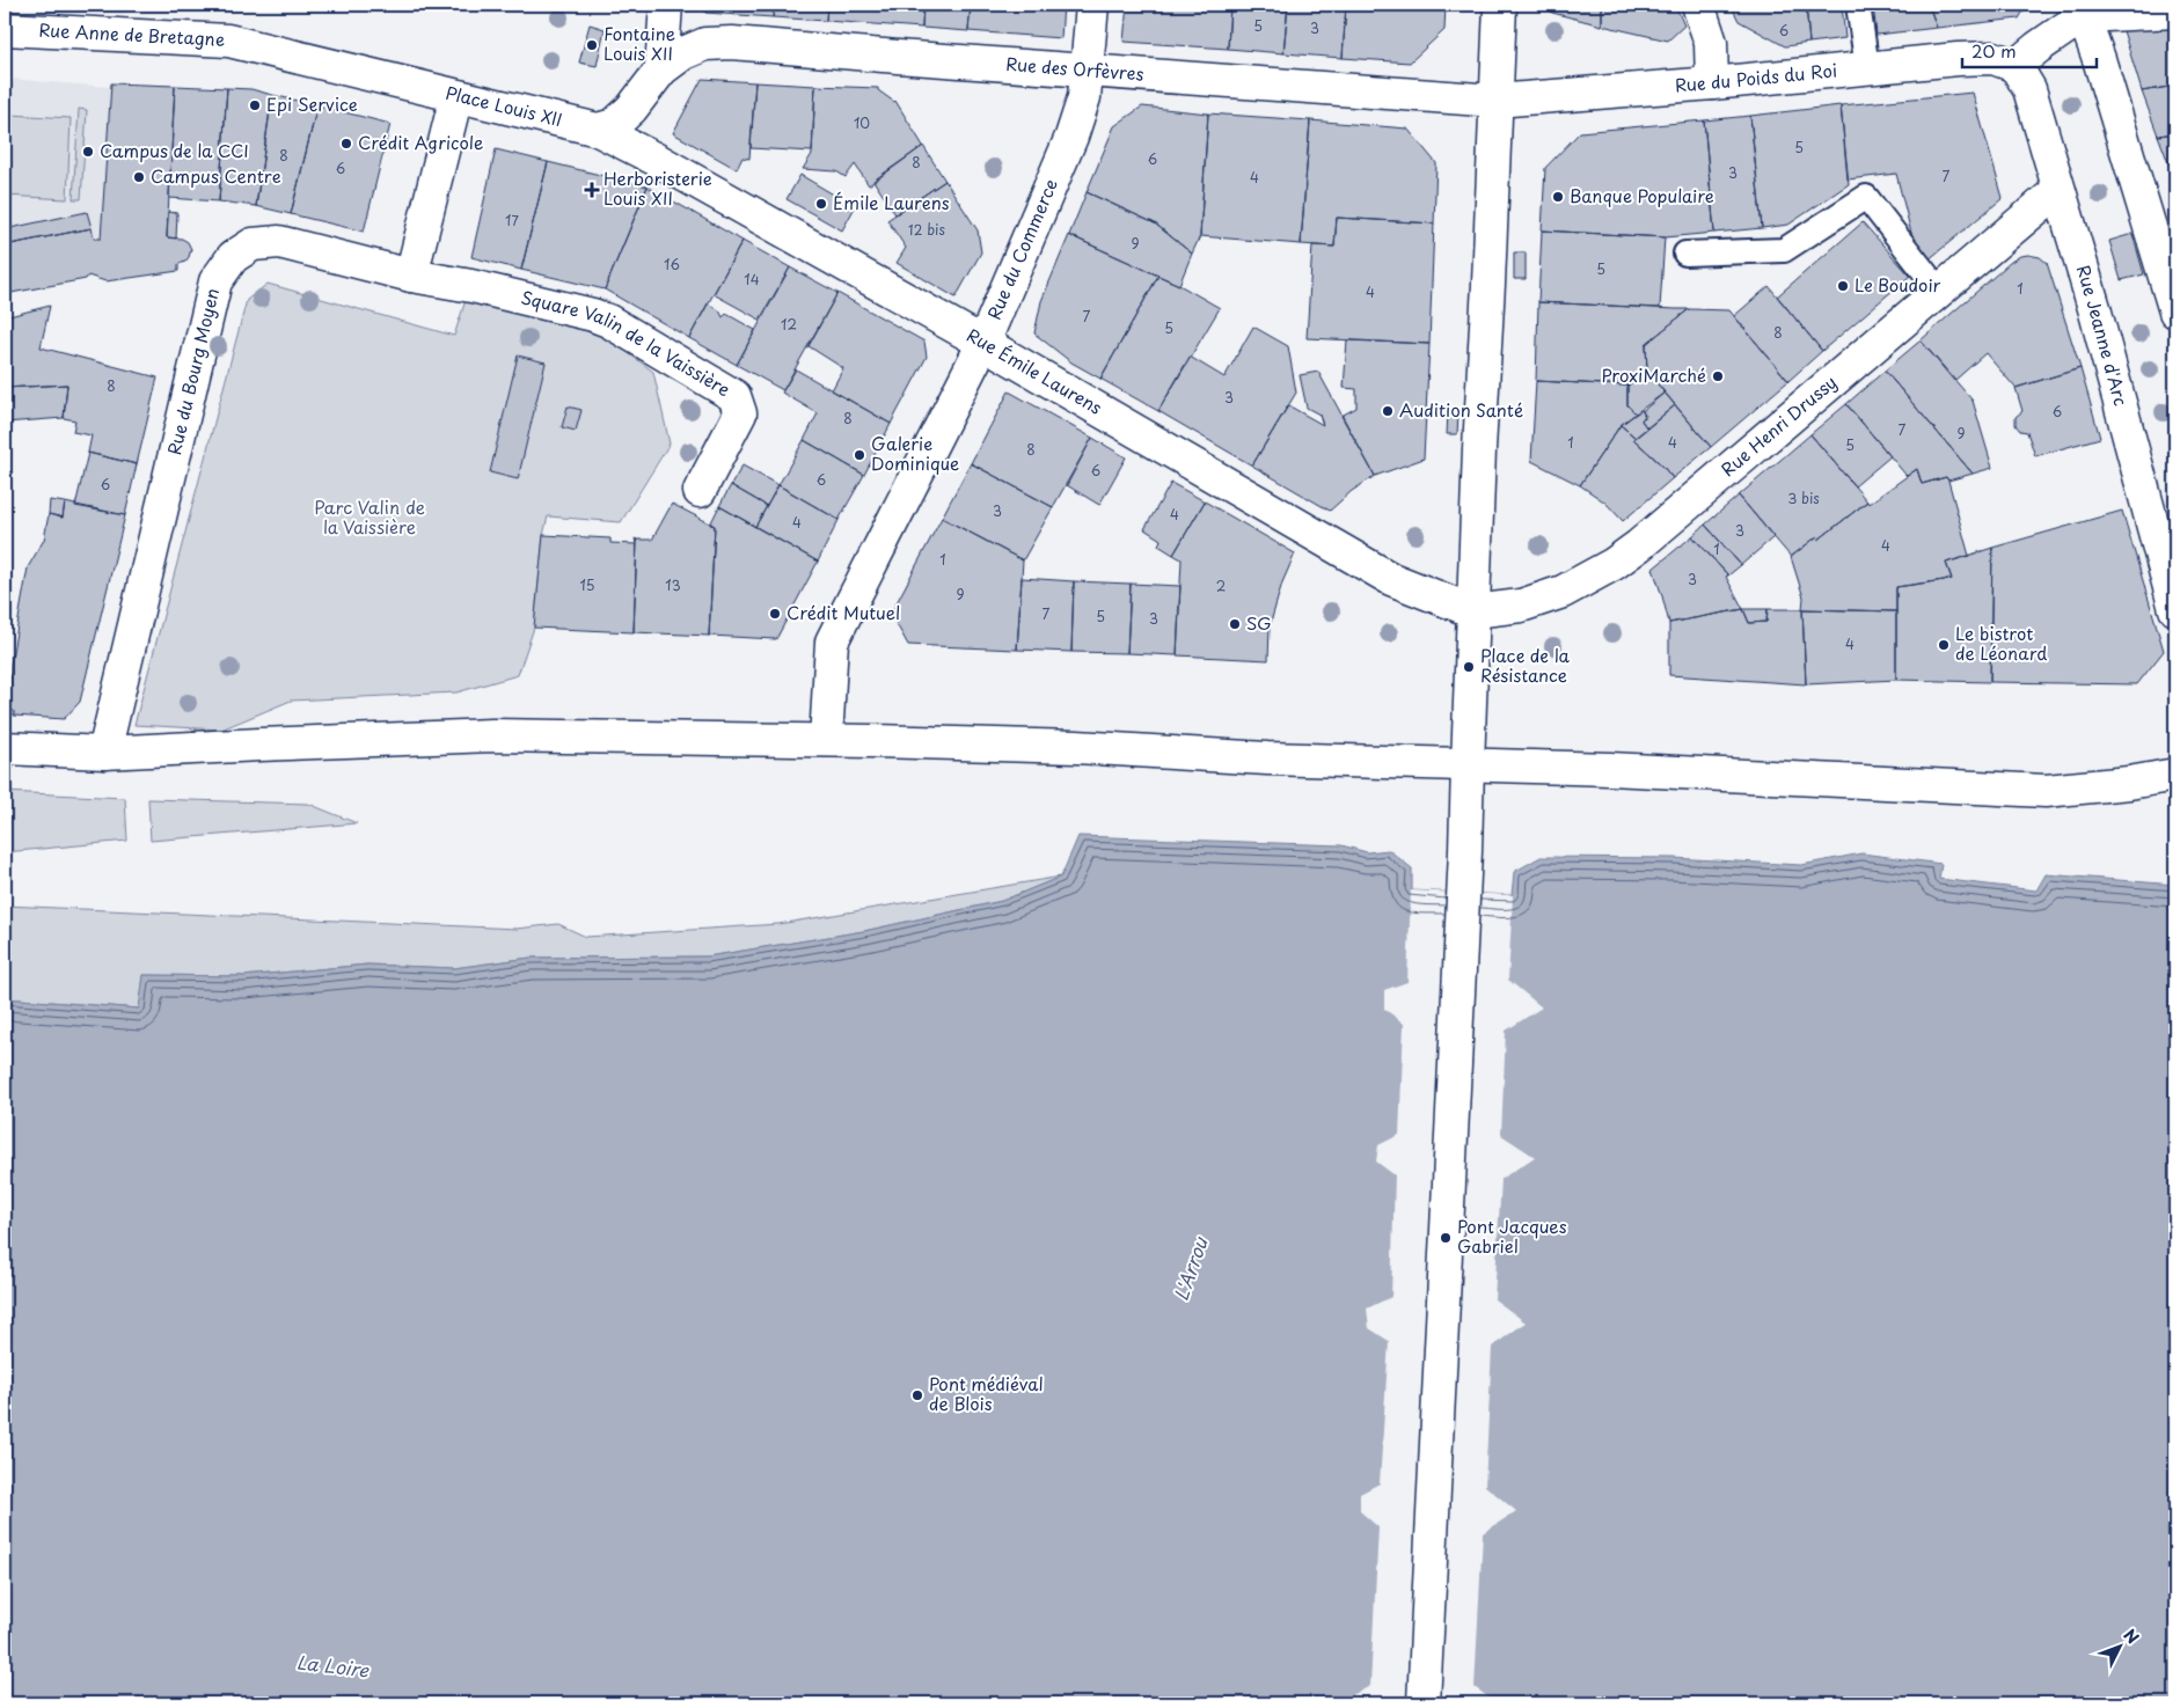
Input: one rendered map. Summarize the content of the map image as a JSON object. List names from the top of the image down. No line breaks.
{"streets":{"street":["Rue Anne de Bretagne","Rue des Orfèvres","Rue du Poids du Roi","Place Louis XII","Rue du Commerce","Rue Jeanne d'Arc","Square Valin de la Vaissière","Rue du Bourg Moyen","Rue Émile Laurens","Rue Henri Drussy"]},"crossings":[["Rue Anne de Bretagne","Place Louis XII"],["Rue des Orfèvres","Rue du Poids du Roi"],["Rue des Orfèvres","Rue du Commerce"],["Rue du Poids du Roi","Rue Jeanne d'Arc"],["Place Louis XII","Rue Émile Laurens"],["Rue du Commerce","Rue Émile Laurens"],["Rue Jeanne d'Arc","Rue Henri Drussy"],["Square Valin de la Vaissière","Rue du Bourg Moyen"],["Rue Émile Laurens","Rue Henri Drussy"]],"water":["L'Arrou","La Loire"],"parks":["Parc Valin de la Vaissière"],"places":{"other":["Fontaine Louis XII","Epi Service","Crédit Agricole","Campus de la CCI","Campus Centre","Banque Populaire","Émile Laurens","Le Boudoir","ProxiMarché","Audition Santé","Galerie Dominique","Crédit Mutuel","SG","Le bistrot de Léonard","Place de la Résistance","Pont Jacques Gabriel","Pont médiéval de Blois"],"health":["Herboristerie Louis XII"]},"house_numbers":["5","3","6","10","5","8","6","8","6","3","7","4","17","12 bis","9","16","5","14","1","4","7","12","5","8","8","3","6","8","7","9","1","4","5","8","6","6","6","3 bis","3","4","4","3","4","1","1","3","15","13","2","9","7","5","3","4"],"scale_bar":"20 m","north":"top right"}
